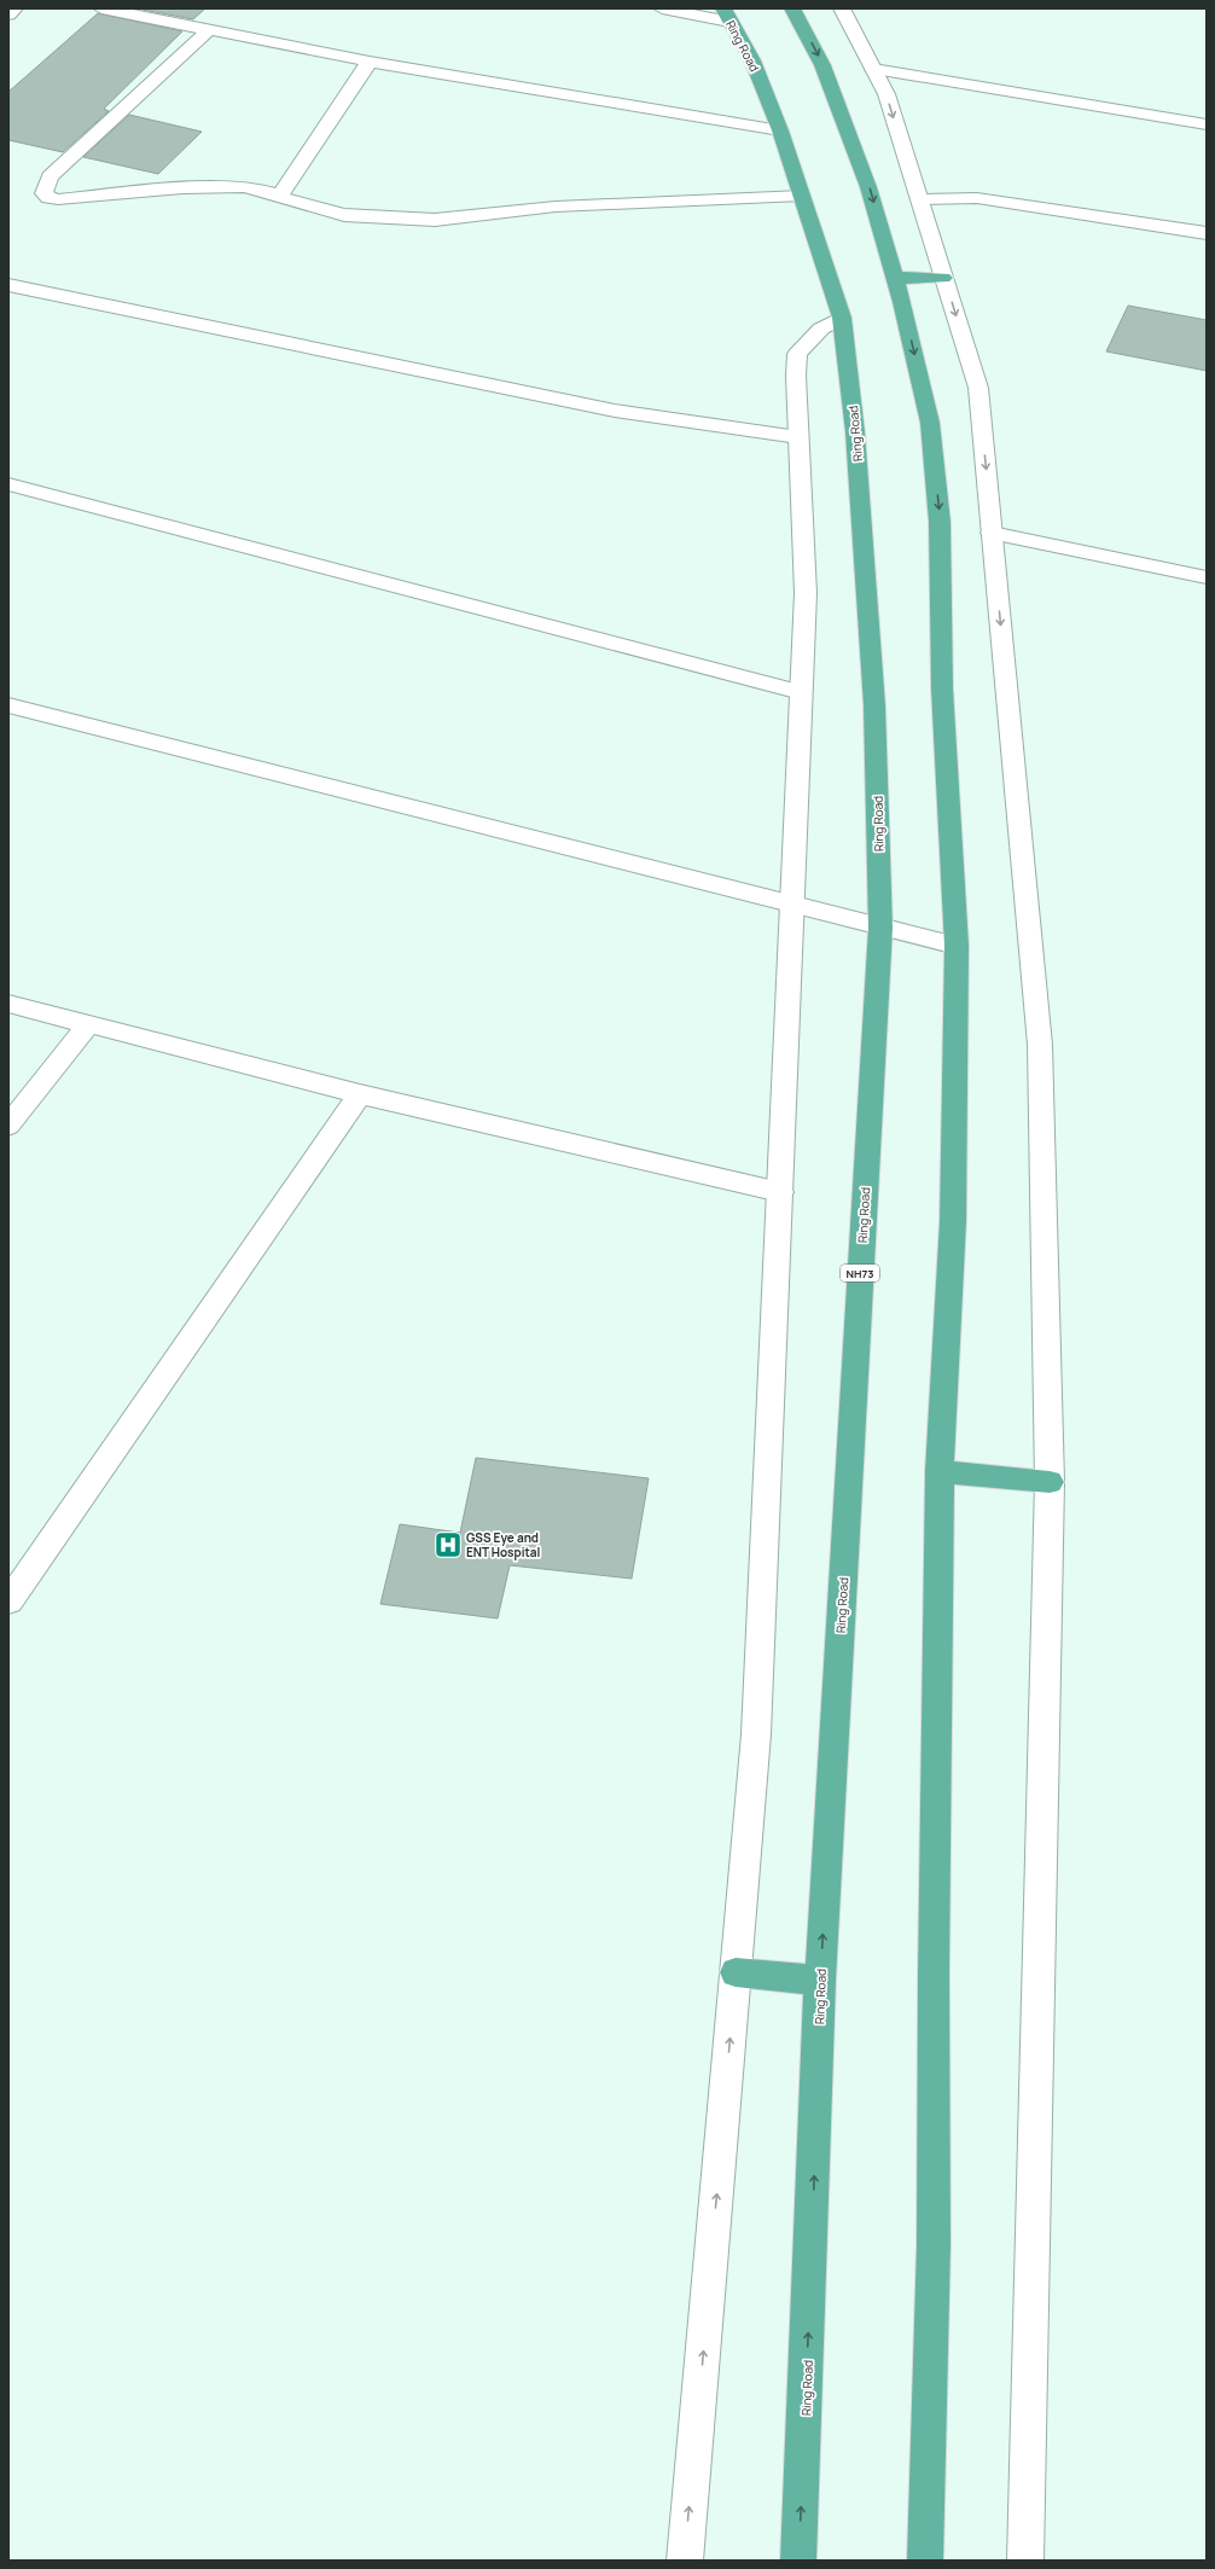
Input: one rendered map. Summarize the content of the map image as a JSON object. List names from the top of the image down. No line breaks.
{"streets":{"highway":["Ring Road","NH73"]},"places":{"hospital":["GSS Eye and ENT Hospital"]}}
